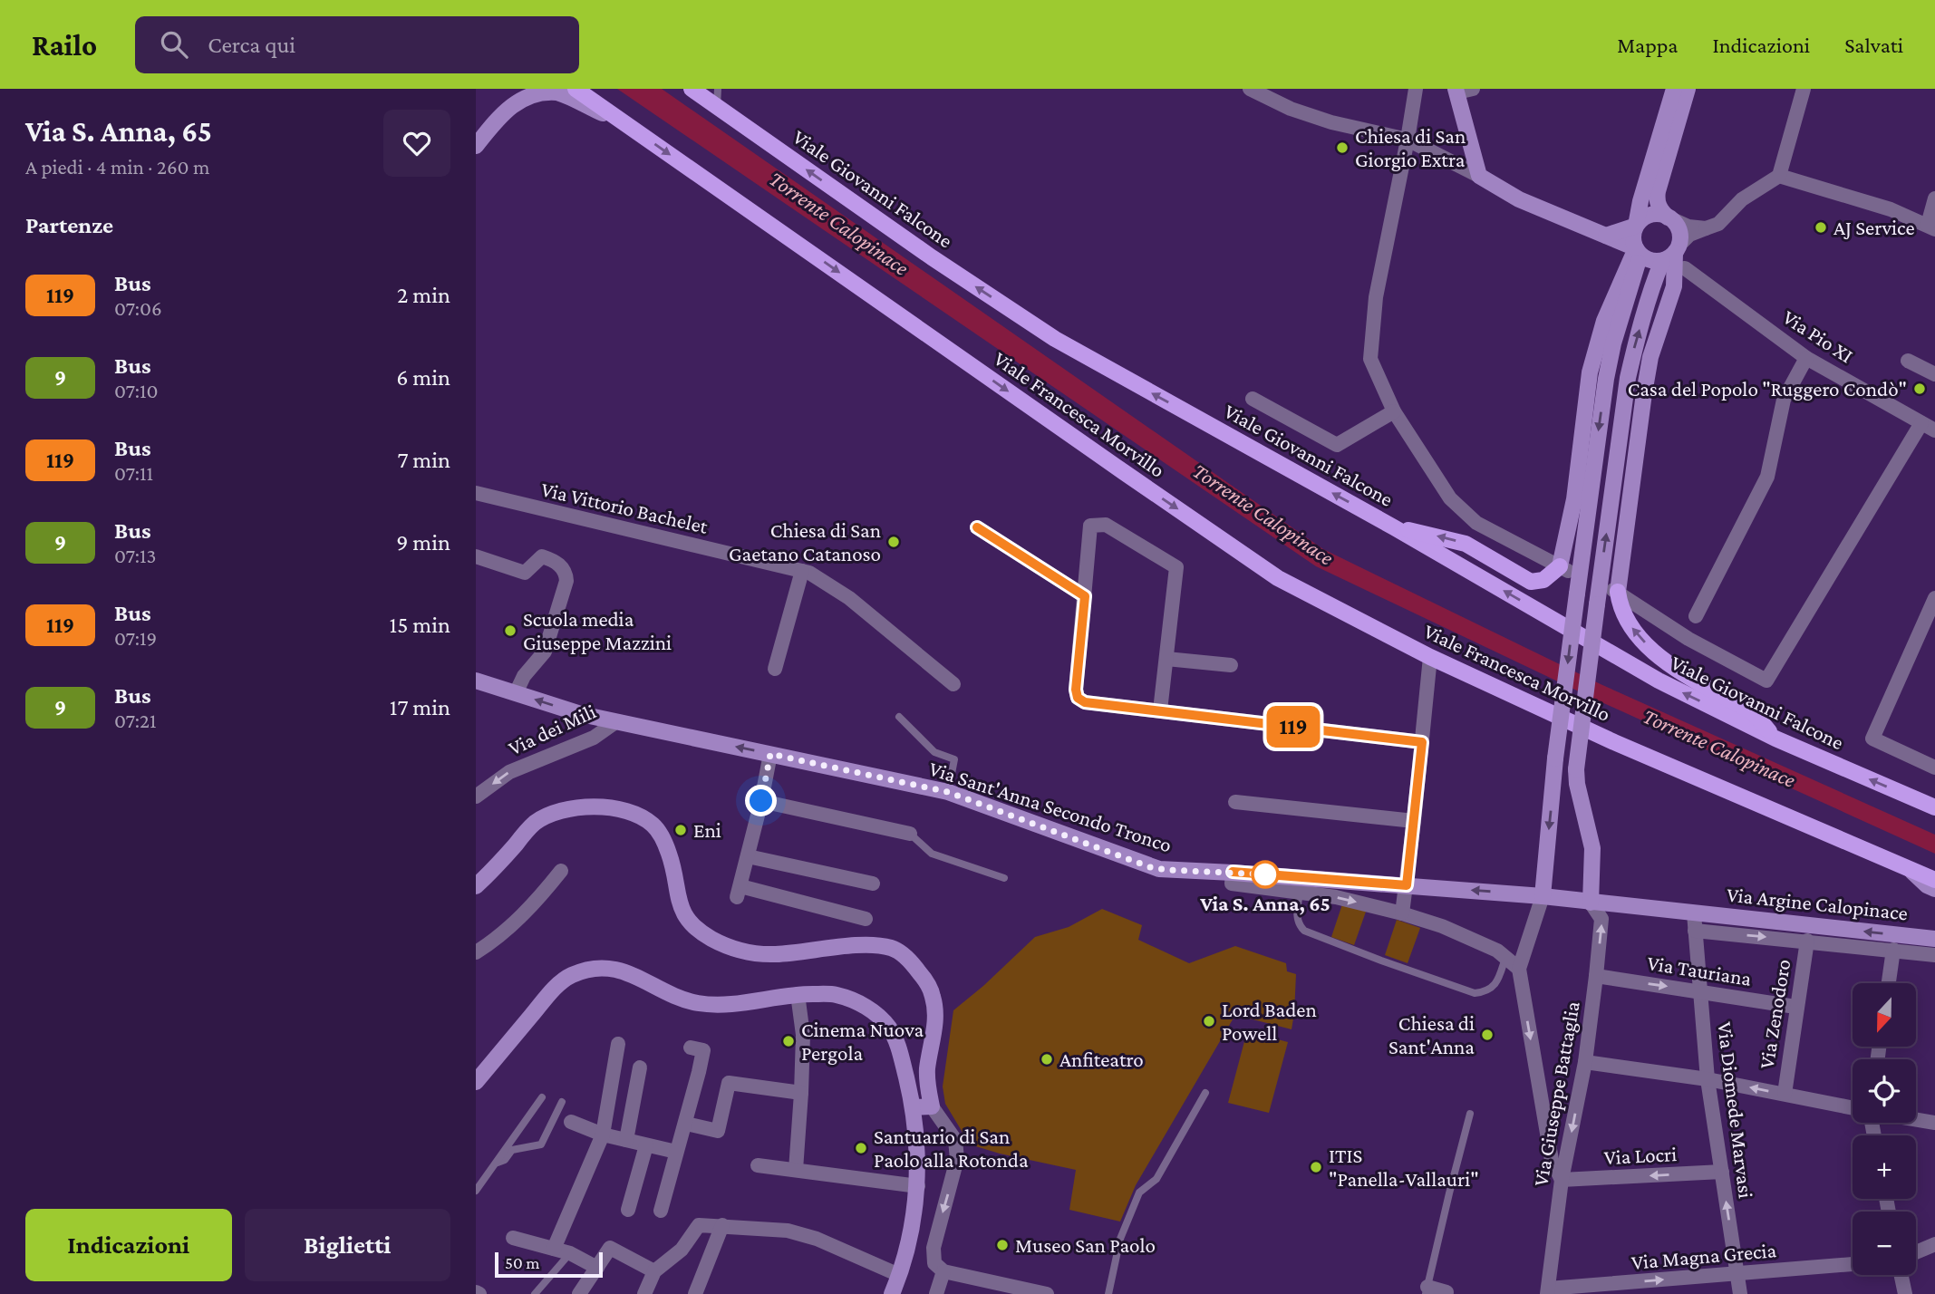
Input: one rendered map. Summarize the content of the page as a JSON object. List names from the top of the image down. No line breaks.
{"streets":{"main road":["Viale Giovanni Falcone","Viale Francesca Morvillo"],"street":["Via Pio XI","Via Vittorio Bachelet","Via dei Mili","Via Sant'Anna Secondo Tronco","Via Argine Calopinace","Via Tauriana","Via Zenodoro","Via Giuseppe Battaglia","Via Diomede Marvasi","Via Locri","Via Magna Grecia"]},"crossings":[["Via dei Mili","Via Sant'Anna Secondo Tronco"],["Via Sant'Anna Secondo Tronco","Via Argine Calopinace"],["Via Argine Calopinace","Via Giuseppe Battaglia"],["Via Tauriana","Via Zenodoro"],["Via Tauriana","Via Giuseppe Battaglia"],["Via Tauriana","Via Diomede Marvasi"],["Via Giuseppe Battaglia","Via Locri"],["Via Giuseppe Battaglia","Via Magna Grecia"],["Via Diomede Marvasi","Via Locri"],["Via Diomede Marvasi","Via Magna Grecia"]],"one_way":["Viale Giovanni Falcone","Viale Francesca Morvillo","Via dei Mili","Via Magna Grecia"],"water":["Torrente Calopinace"],"places":["Chiesa di San Giorgio Extra","AJ Service","Casa del Popolo \"Ruggero Condò\"","Chiesa di San Gaetano Catanoso","Scuola media Giuseppe Mazzini","Eni","Via S. Anna, 65","Lord Baden Powell","Chiesa di Sant'Anna","Cinema Nuova Pergola","Anfiteatro","Santuario di San Paolo alla Rotonda","ITIS \"Panella-Vallauri\"","Museo San Paolo"],"lines":["bus line 119"],"scale_bar":"50 m","north":"bottom","page":{"header":"Railo","search":"Cerca qui","nav":["Mappa","Indicazioni","Salvati"],"heading":[["Via S. Anna, 65","A piedi · 4 min · 260 m"],"Partenze"],"on_map":"119","list":[{"mark":"119","name":"Bus","note":"07:06","value":"2 min"},{"mark":"9","name":"Bus","note":"07:10","value":"6 min"},{"mark":"119","name":"Bus","note":"07:11","value":"7 min"},{"mark":"9","name":"Bus","note":"07:13","value":"9 min"},{"mark":"119","name":"Bus","note":"07:19","value":"15 min"},{"mark":"9","name":"Bus","note":"07:21","value":"17 min"}],"map_buttons":["+","−"],"buttons":["Indicazioni","Biglietti"],"scale":"50 m"}}
